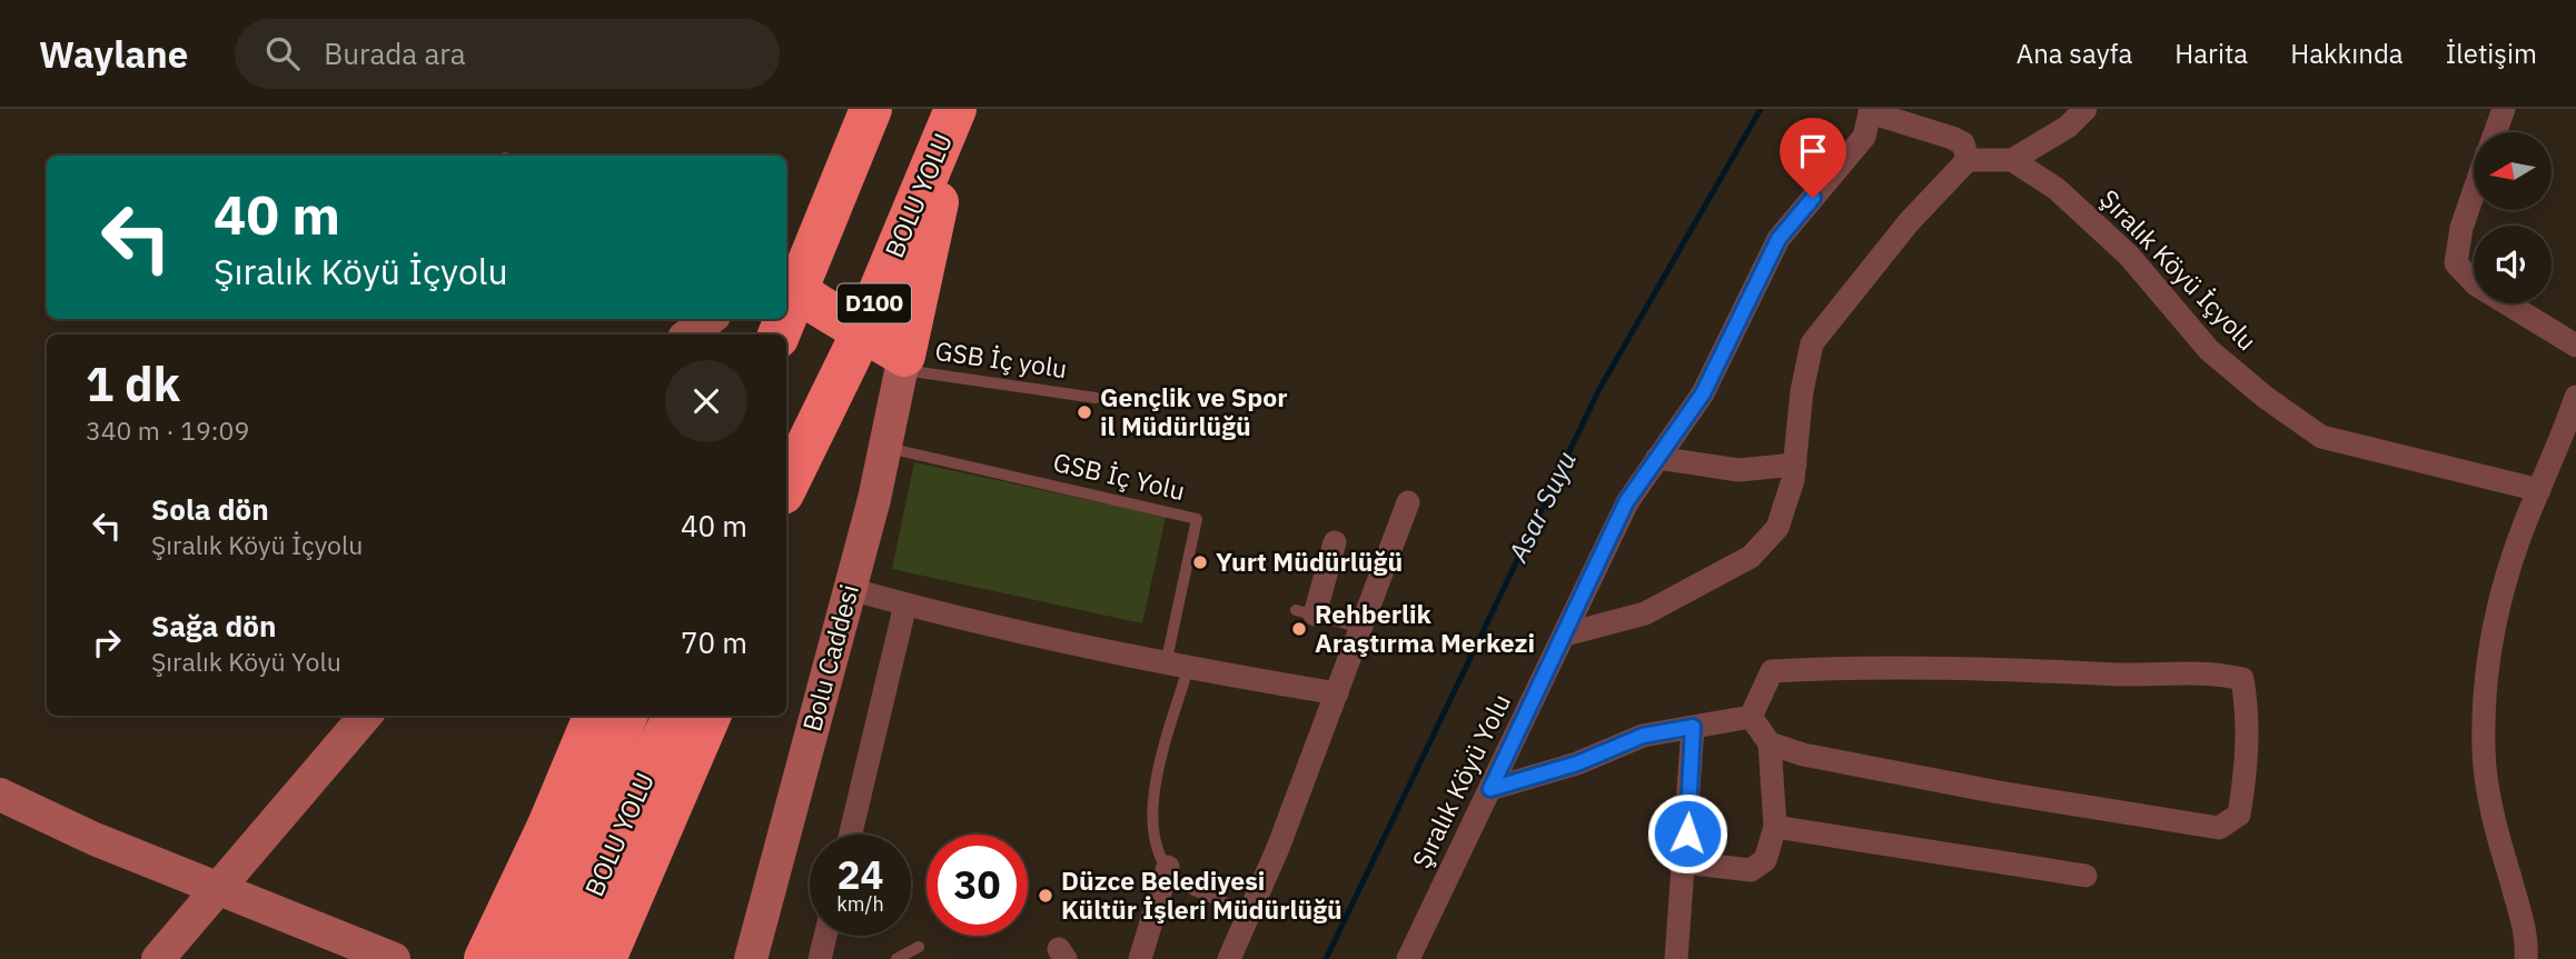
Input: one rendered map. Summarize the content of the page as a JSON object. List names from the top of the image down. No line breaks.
{"streets":{"highway":["BOLU YOLU","D100"],"street":["Şıralık Köyü İçyolu","Bolu Caddesi","Şıralık Köyü Yolu"],"lane":["GSB İç yolu","GSB İç Yolu"]},"crossings":[["GSB İç yolu","Bolu Caddesi"],["GSB İç Yolu","Bolu Caddesi"]],"water":["Asar Suyu"],"places":["Gençlik ve Spor il Müdürlüğü","Yurt Müdürlüğü","Rehberlik Araştırma Merkezi","Düzce Belediyesi Kültür İşleri Müdürlüğü"],"north":"left","page":{"header":"Waylane","search":"Burada ara","nav":["Ana sayfa","Harita","Hakkında","İletişim"],"turn":["40 m","Şıralık Köyü İçyolu"],"heading":["1 dk","340 m · 19:09"],"list":[{"name":"Sola dön","note":"Şıralık Köyü İçyolu","value":"40 m"},{"name":"Sağa dön","note":"Şıralık Köyü Yolu","value":"70 m"}],"speed":"24 km/h","limit":"30"}}
